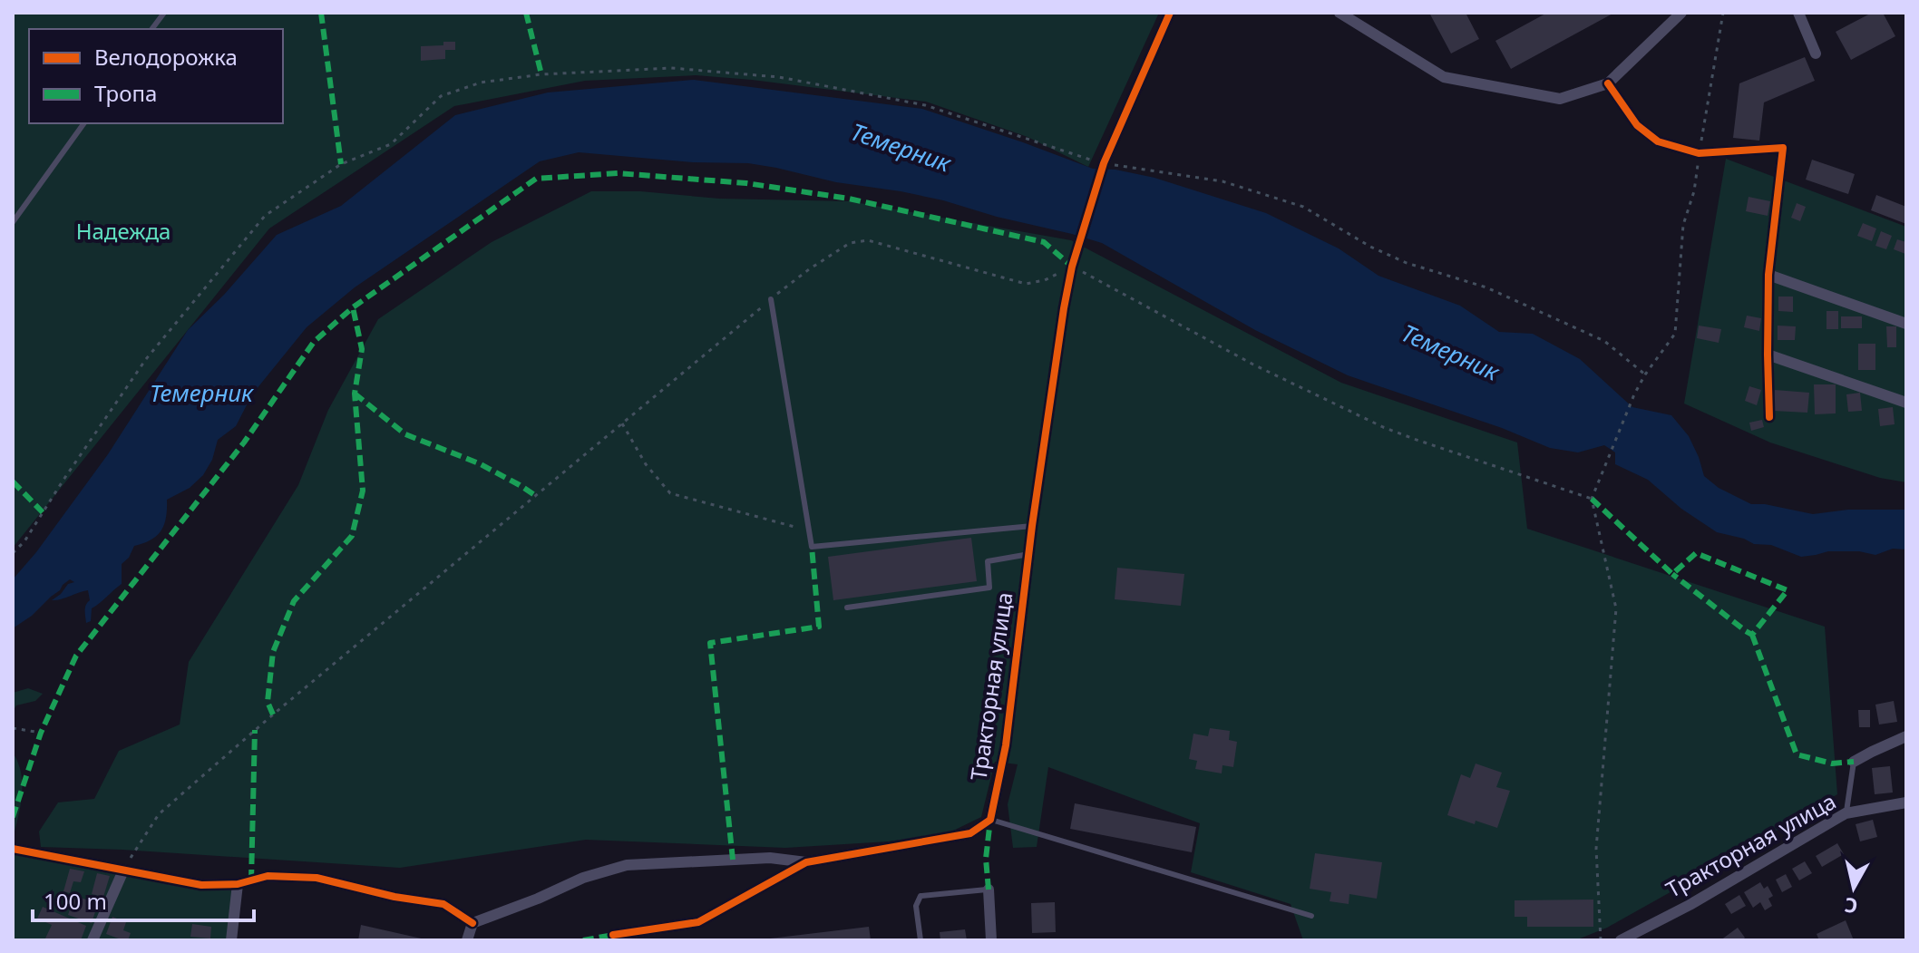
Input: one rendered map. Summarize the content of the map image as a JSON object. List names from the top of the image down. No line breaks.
{"streets":{"street":["Тракторная улица"]},"water":["Темерник"],"parks":["Надежда"],"legend":["Велодорожка","Тропа"],"scale_bar":"100 m","north":"bottom"}
